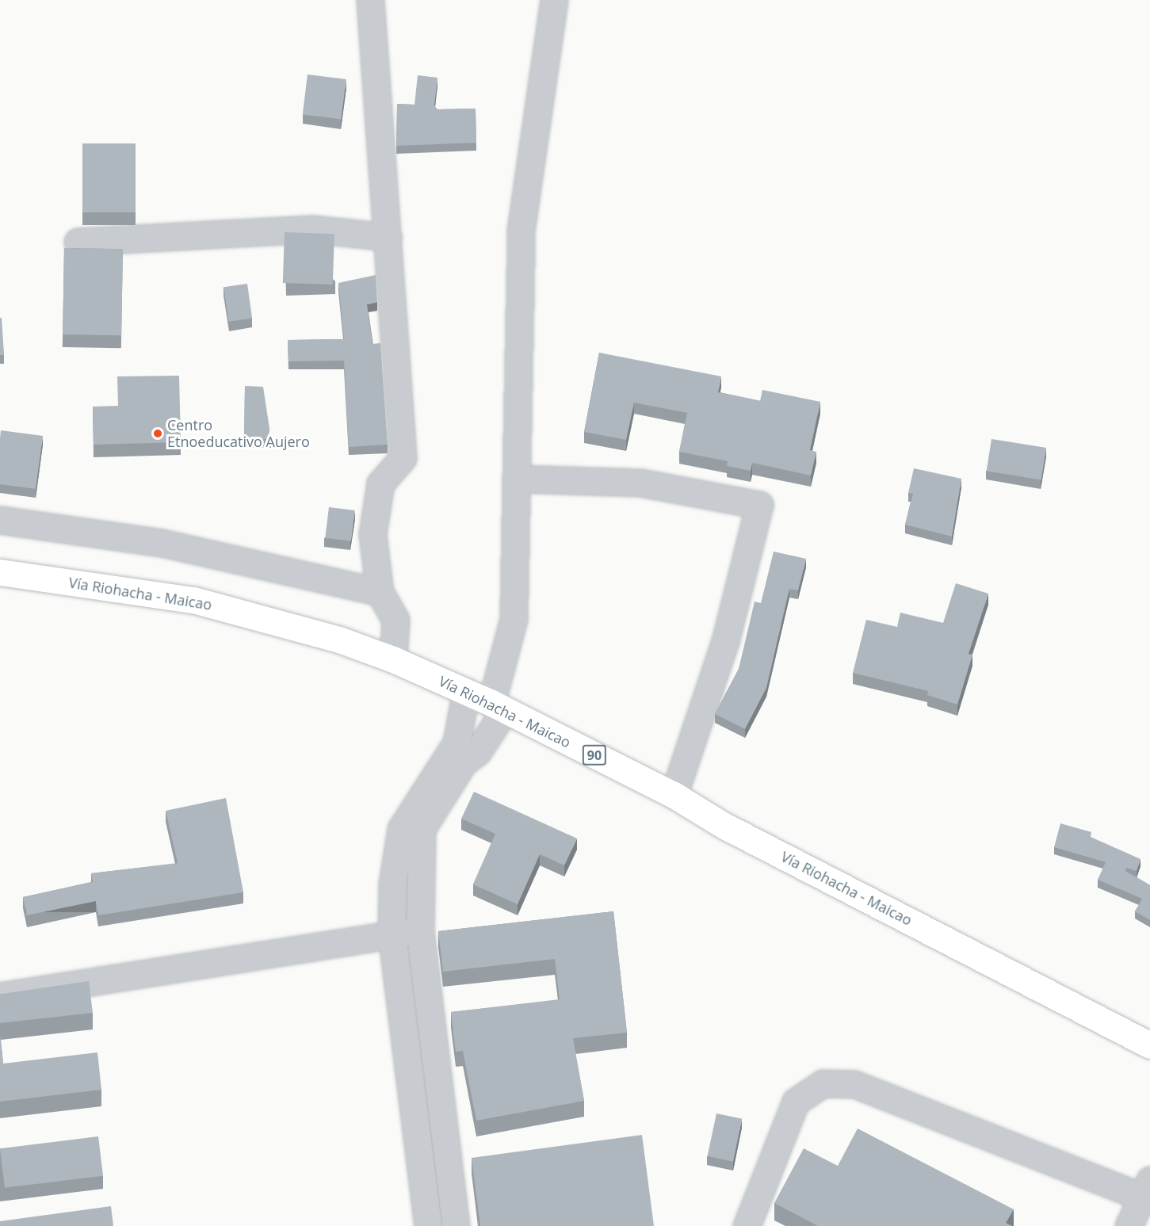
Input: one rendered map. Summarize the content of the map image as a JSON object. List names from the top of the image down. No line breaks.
{"streets":{"highway":["Vía Riohacha - Maicao","90"]},"places":["Centro Etnoeducativo Aujero"]}
